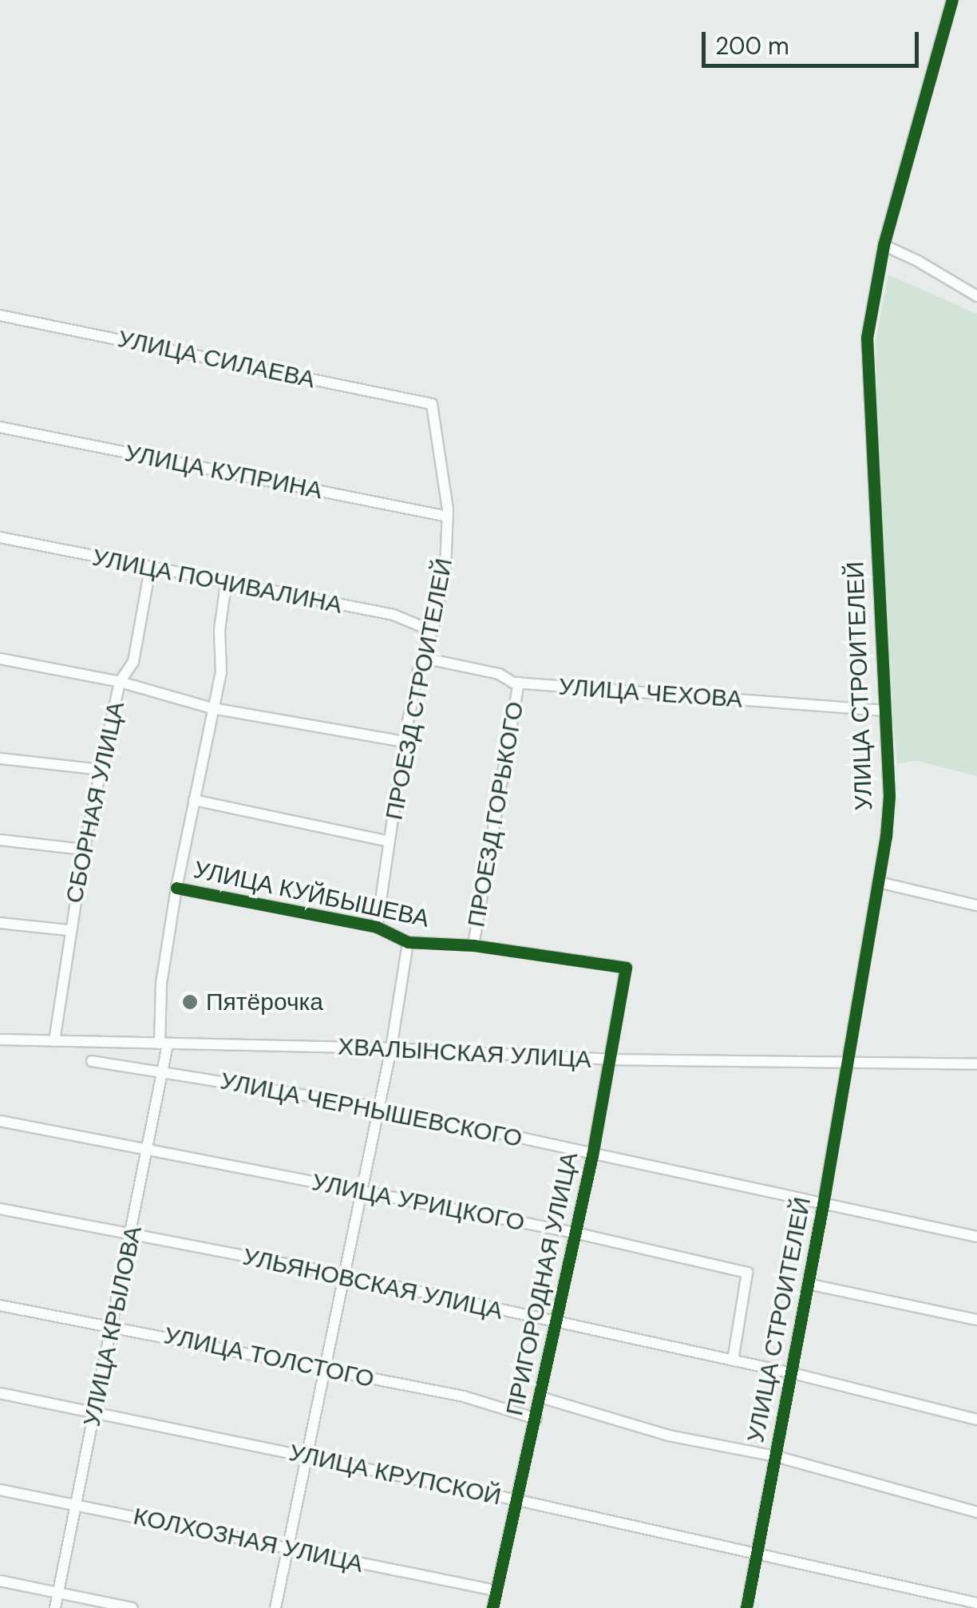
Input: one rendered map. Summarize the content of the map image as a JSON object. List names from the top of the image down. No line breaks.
{"streets":{"street":["УЛИЦА СИЛАЕВА","УЛИЦА КУПРИНА","УЛИЦА ПОЧИВАЛИНА","УЛИЦА СТРОИТЕЛЕЙ","ПРОЕЗД СТРОИТЕЛЕЙ","УЛИЦА ЧЕХОВА","СБОРНАЯ УЛИЦА","ПРОЕЗД ГОРЬКОГО","УЛИЦА КУЙБЫШЕВА","ХВАЛЫНСКАЯ УЛИЦА","УЛИЦА ЧЕРНЫШЕВСКОГО","УЛИЦА УРИЦКОГО","УЛЬЯНОВСКАЯ УЛИЦА","ПРИГОРОДНАЯ УЛИЦА","УЛИЦА КРЫЛОВА","УЛИЦА ТОЛСТОГО","УЛИЦА КРУПСКОЙ","КОЛХОЗНАЯ УЛИЦА"]},"crossings":[["УЛИЦА СИЛАЕВА","ПРОЕЗД СТРОИТЕЛЕЙ"],["УЛИЦА КУПРИНА","ПРОЕЗД СТРОИТЕЛЕЙ"],["УЛИЦА ПОЧИВАЛИНА","ПРОЕЗД СТРОИТЕЛЕЙ"],["УЛИЦА ПОЧИВАЛИНА","СБОРНАЯ УЛИЦА"],["УЛИЦА ПОЧИВАЛИНА","УЛИЦА КРЫЛОВА"],["УЛИЦА СТРОИТЕЛЕЙ","УЛИЦА ЧЕХОВА"],["УЛИЦА СТРОИТЕЛЕЙ","ХВАЛЫНСКАЯ УЛИЦА"],["УЛИЦА СТРОИТЕЛЕЙ","УЛИЦА ЧЕРНЫШЕВСКОГО"],["УЛИЦА СТРОИТЕЛЕЙ","УЛЬЯНОВСКАЯ УЛИЦА"],["УЛИЦА СТРОИТЕЛЕЙ","УЛИЦА КРУПСКОЙ"],["ПРОЕЗД СТРОИТЕЛЕЙ","УЛИЦА ЧЕХОВА"],["ПРОЕЗД СТРОИТЕЛЕЙ","УЛИЦА КУЙБЫШЕВА"],["УЛИЦА ЧЕХОВА","ПРОЕЗД ГОРЬКОГО"],["СБОРНАЯ УЛИЦА","ХВАЛЫНСКАЯ УЛИЦА"],["ПРОЕЗД ГОРЬКОГО","УЛИЦА КУЙБЫШЕВА"],["УЛИЦА КУЙБЫШЕВА","ПРИГОРОДНАЯ УЛИЦА"],["УЛИЦА КУЙБЫШЕВА","УЛИЦА КРЫЛОВА"],["ХВАЛЫНСКАЯ УЛИЦА","ПРИГОРОДНАЯ УЛИЦА"],["ХВАЛЫНСКАЯ УЛИЦА","УЛИЦА КРЫЛОВА"],["УЛИЦА ЧЕРНЫШЕВСКОГО","ПРИГОРОДНАЯ УЛИЦА"],["УЛИЦА ЧЕРНЫШЕВСКОГО","УЛИЦА КРЫЛОВА"],["УЛИЦА УРИЦКОГО","УЛЬЯНОВСКАЯ УЛИЦА"],["УЛИЦА УРИЦКОГО","ПРИГОРОДНАЯ УЛИЦА"],["УЛИЦА УРИЦКОГО","УЛИЦА КРЫЛОВА"],["УЛЬЯНОВСКАЯ УЛИЦА","ПРИГОРОДНАЯ УЛИЦА"],["УЛЬЯНОВСКАЯ УЛИЦА","УЛИЦА КРЫЛОВА"],["ПРИГОРОДНАЯ УЛИЦА","УЛИЦА ТОЛСТОГО"],["ПРИГОРОДНАЯ УЛИЦА","УЛИЦА КРУПСКОЙ"],["ПРИГОРОДНАЯ УЛИЦА","КОЛХОЗНАЯ УЛИЦА"],["УЛИЦА КРЫЛОВА","УЛИЦА ТОЛСТОГО"],["УЛИЦА КРЫЛОВА","УЛИЦА КРУПСКОЙ"],["УЛИЦА КРЫЛОВА","КОЛХОЗНАЯ УЛИЦА"]],"places":["Пятёрочка"],"scale_bar":"200 m"}
